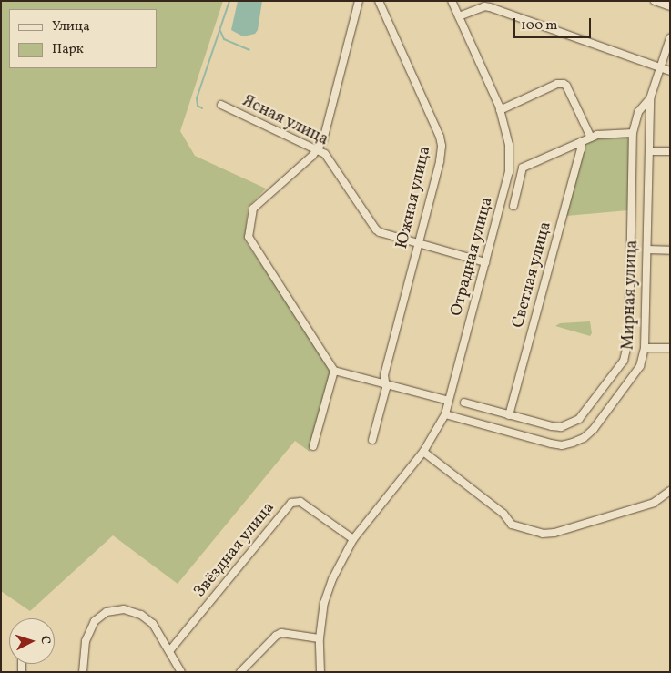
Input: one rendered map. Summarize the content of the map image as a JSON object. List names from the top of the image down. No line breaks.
{"streets":{"street":["Ясная улица","Южная улица","Отрадная улица","Светлая улица","Мирная улица","Звёздная улица"]},"crossings":[["Ясная улица","Южная улица"],["Ясная улица","Отрадная улица"],["Отрадная улица","Мирная улица"],["Отрадная улица","Звёздная улица"],["Светлая улица","Мирная улица"]],"legend":["Улица","Парк"],"scale_bar":"100 m","north":"right"}
